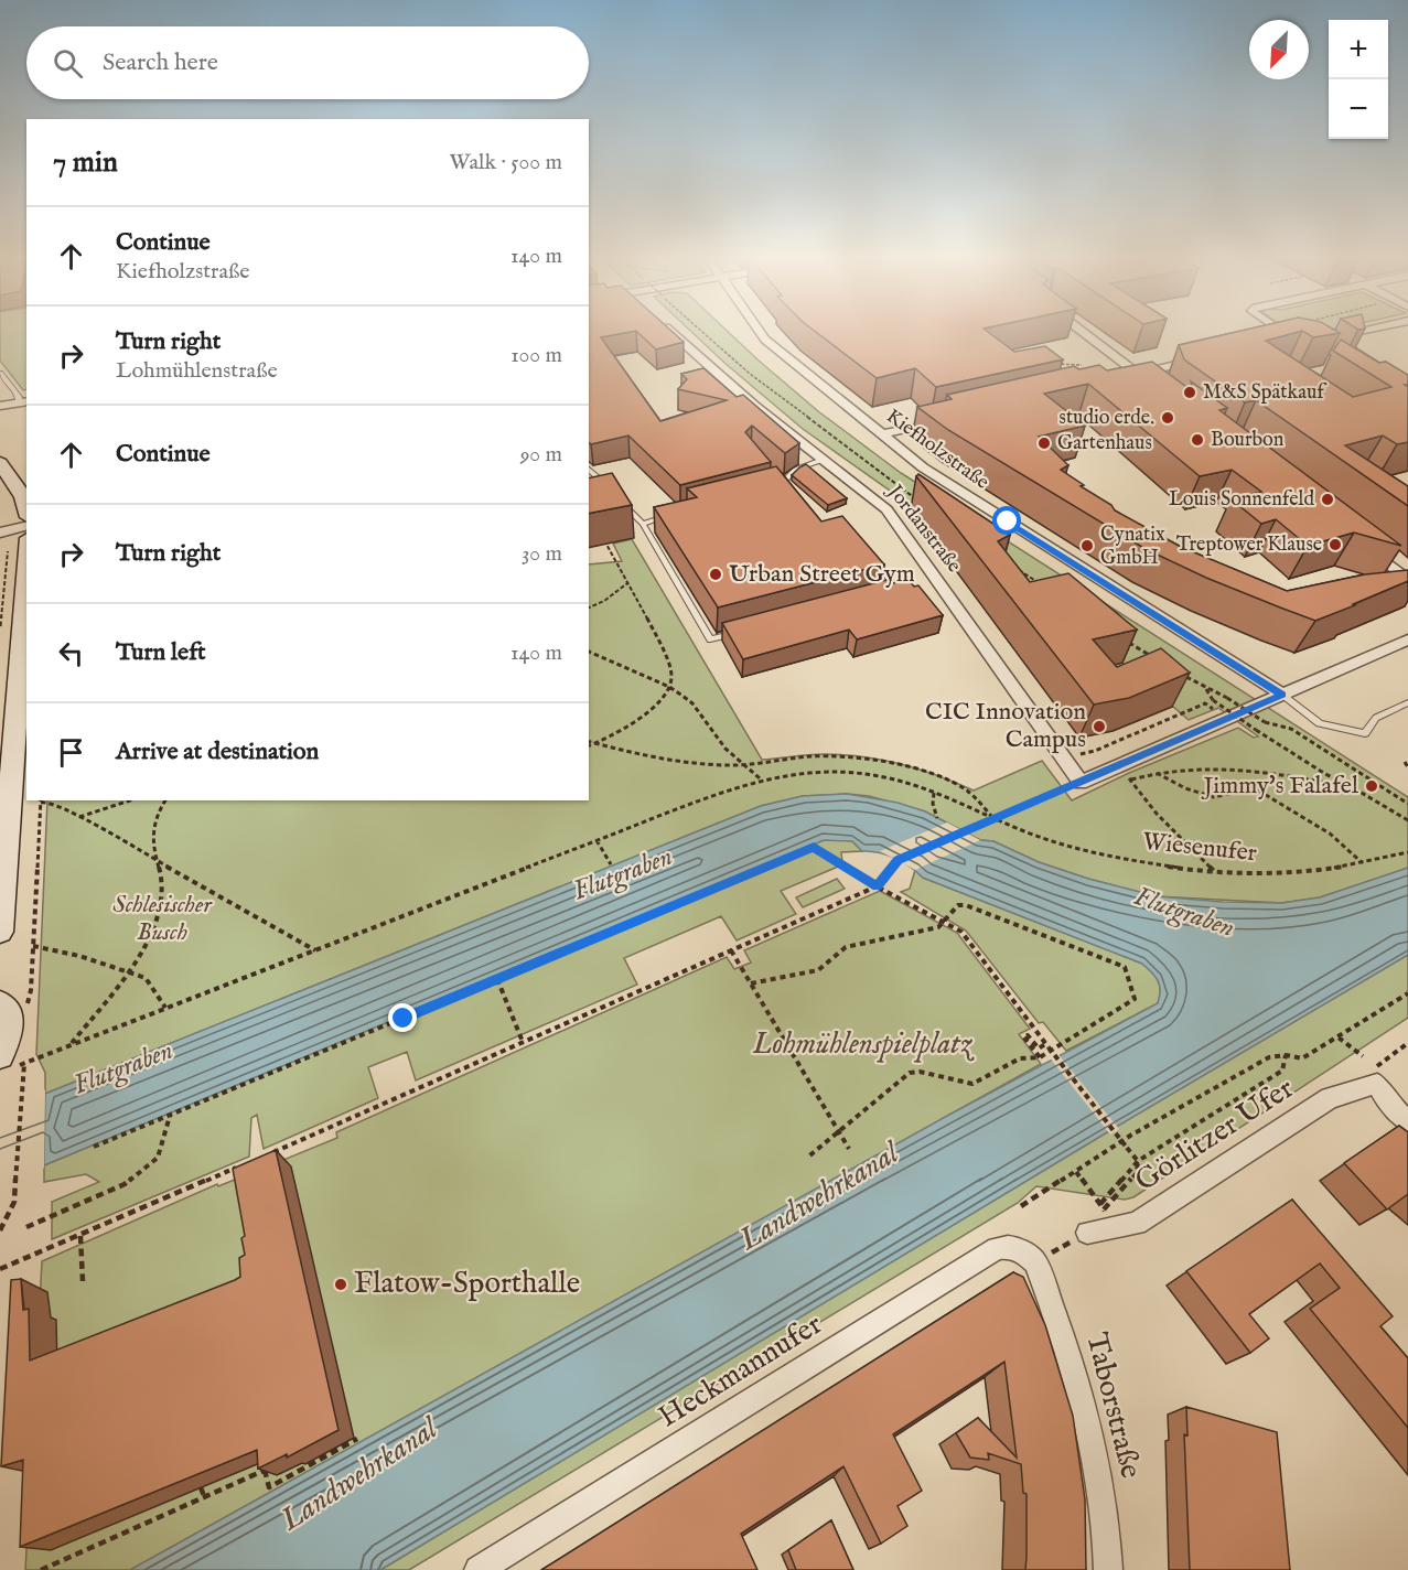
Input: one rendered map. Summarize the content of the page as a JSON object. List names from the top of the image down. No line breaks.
{"streets":{"street":["Kiefholzstraße","Jordanstraße","Görlitzer Ufer","Heckmannufer","Taborstraße"],"path":["Wiesenufer"]},"crossings":[["Heckmannufer","Taborstraße"]],"water":["Flutgraben","Landwehrkanal"],"parks":["Schlesischer Busch","Lohmühlenspielplatz"],"places":["M&S Spätkauf","studio erde.","Bourbon","Gartenhaus","Louis Sonnenfeld","Treptower Klause","Cynatix GmbH","Urban Street Gym","CIC Innovation Campus","Jimmy's Falafel","Flatow-Sporthalle"],"north":"bottom left","page":{"map_buttons":["+","−"],"search":"Search here","heading":["7 min","Walk · 500 m"],"list":[["Continue","Kiefholzstraße","140 m"],["Turn right","Lohmühlenstraße","100 m"],["Continue","90 m"],["Turn right","30 m"],["Turn left","140 m"],"Arrive at destination"]}}
